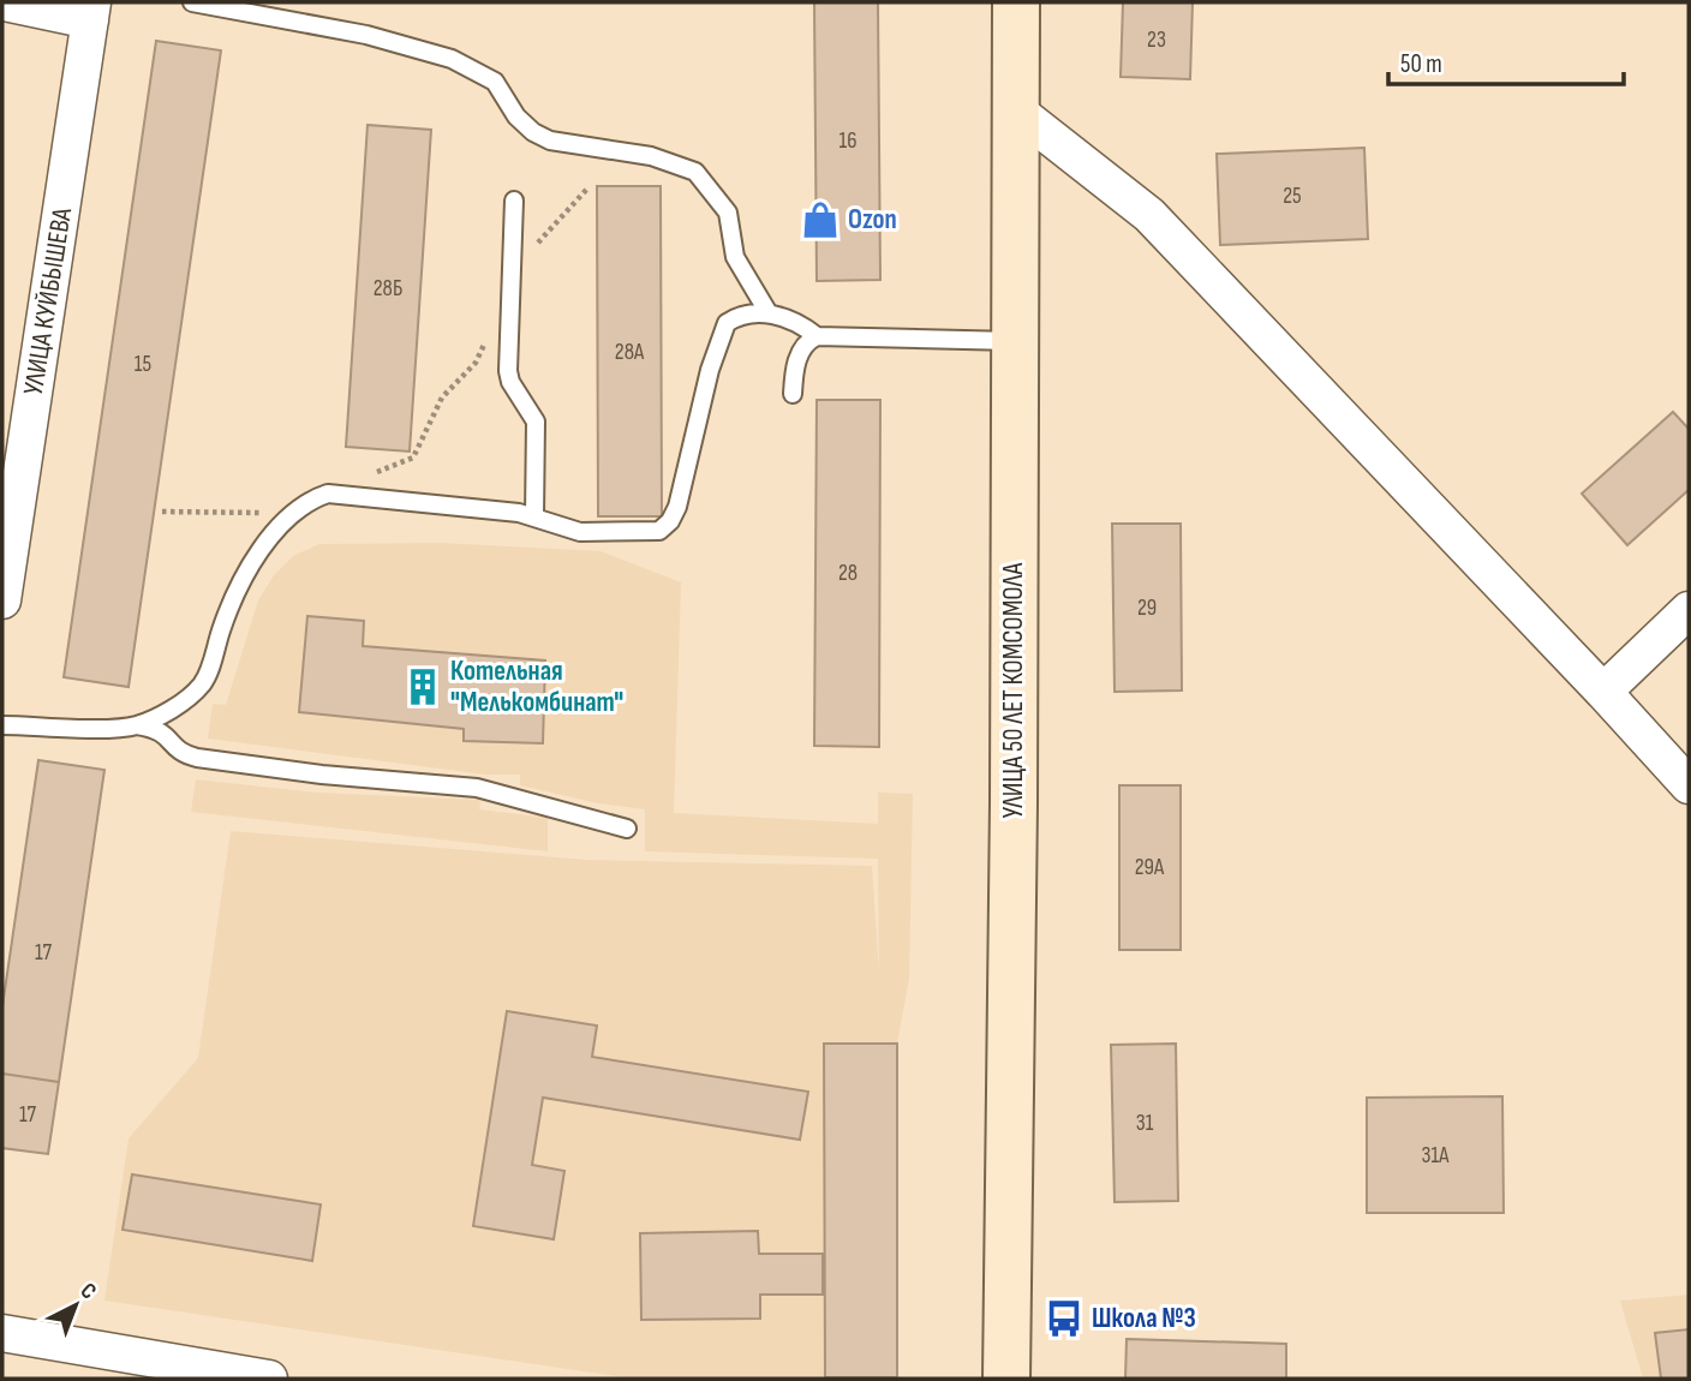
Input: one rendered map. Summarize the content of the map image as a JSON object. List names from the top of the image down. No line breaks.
{"streets":{"street":["УЛИЦА КУЙБЫШЕВА","УЛИЦА 50 ЛЕТ КОМСОМОЛА"]},"places":{"shop":["Ozon"],"building":["Котельная \"Мелькомбинат\""],"bus stop":["Школа №3"]},"house_numbers":["23","16","25","28Б","28А","15","28","29","29А","17","17","31","31А"],"scale_bar":"50 m","north":"top right"}
